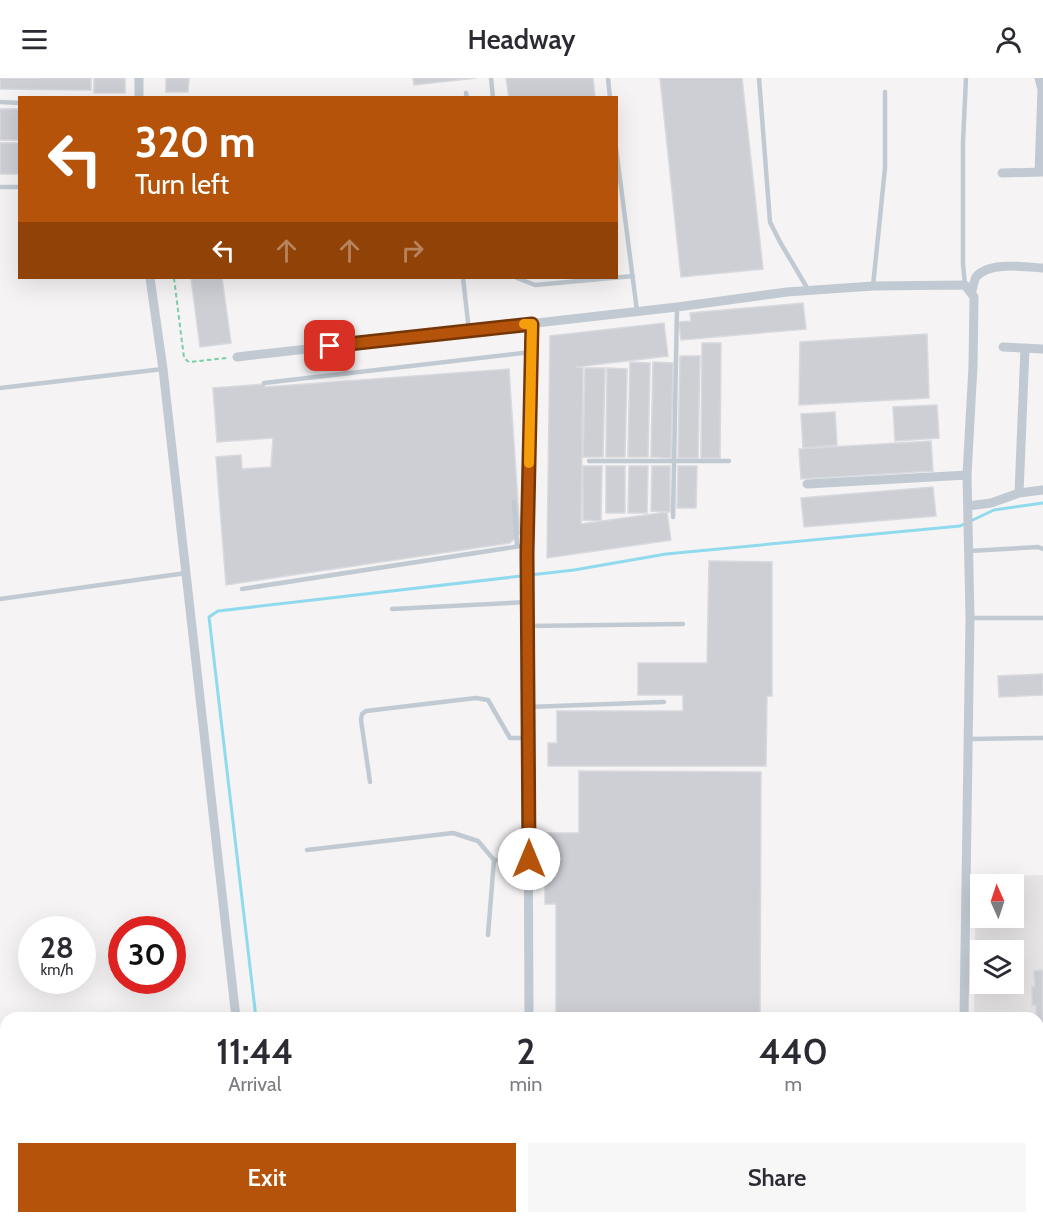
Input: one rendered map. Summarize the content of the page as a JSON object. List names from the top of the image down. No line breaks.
{"north":"top","page":{"header":"Headway","turn":["320 m","Turn left"],"speed":"28 km/h","limit":"30","eta":["11:44","Arrival","2","min","440","m"],"buttons":["Exit","Share"]}}
